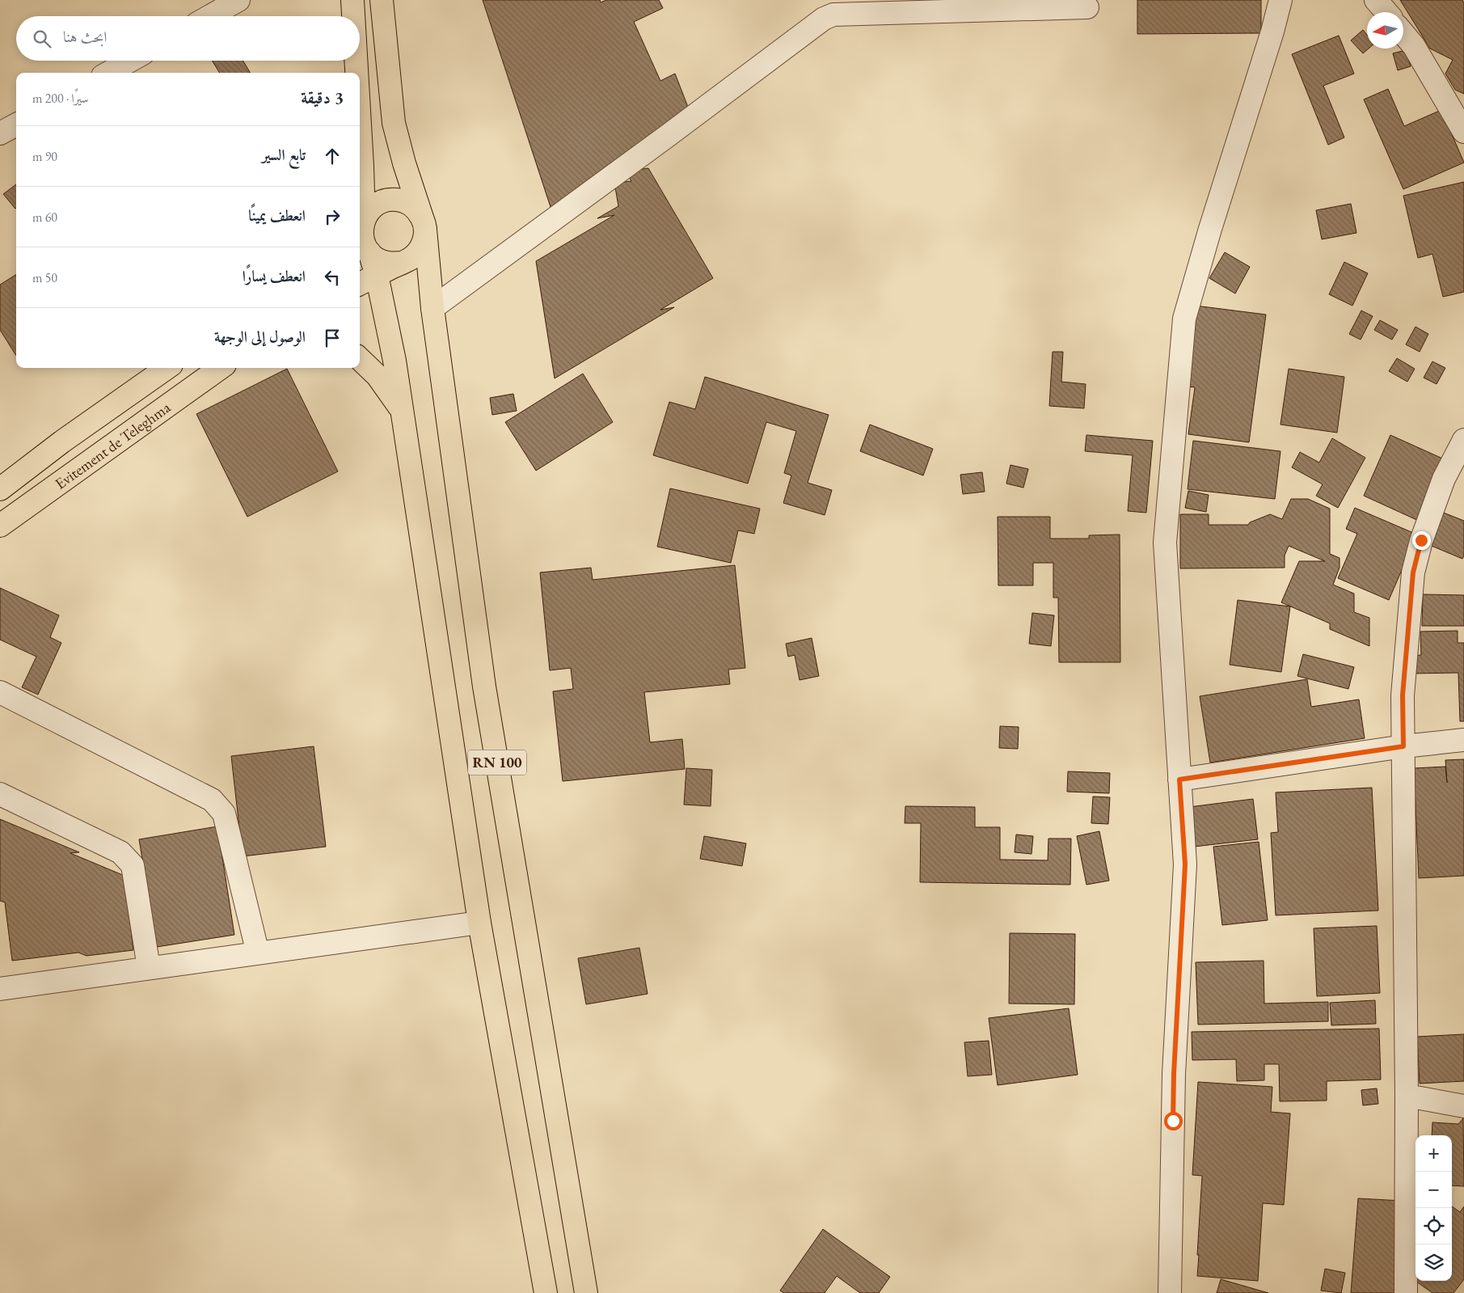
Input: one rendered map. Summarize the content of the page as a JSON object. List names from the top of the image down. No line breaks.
{"streets":{"main road":["Evitement de Teleghma","RN 100"]},"north":"left","page":{"search":"ابحث هنا","heading":["3 دقيقة","سيرًا · 200 m"],"list":[["تابع السير","90 m"],["انعطف يمينًا","60 m"],["انعطف يسارًا","50 m"],"الوصول إلى الوجهة"],"map_buttons":["+","−"]}}
